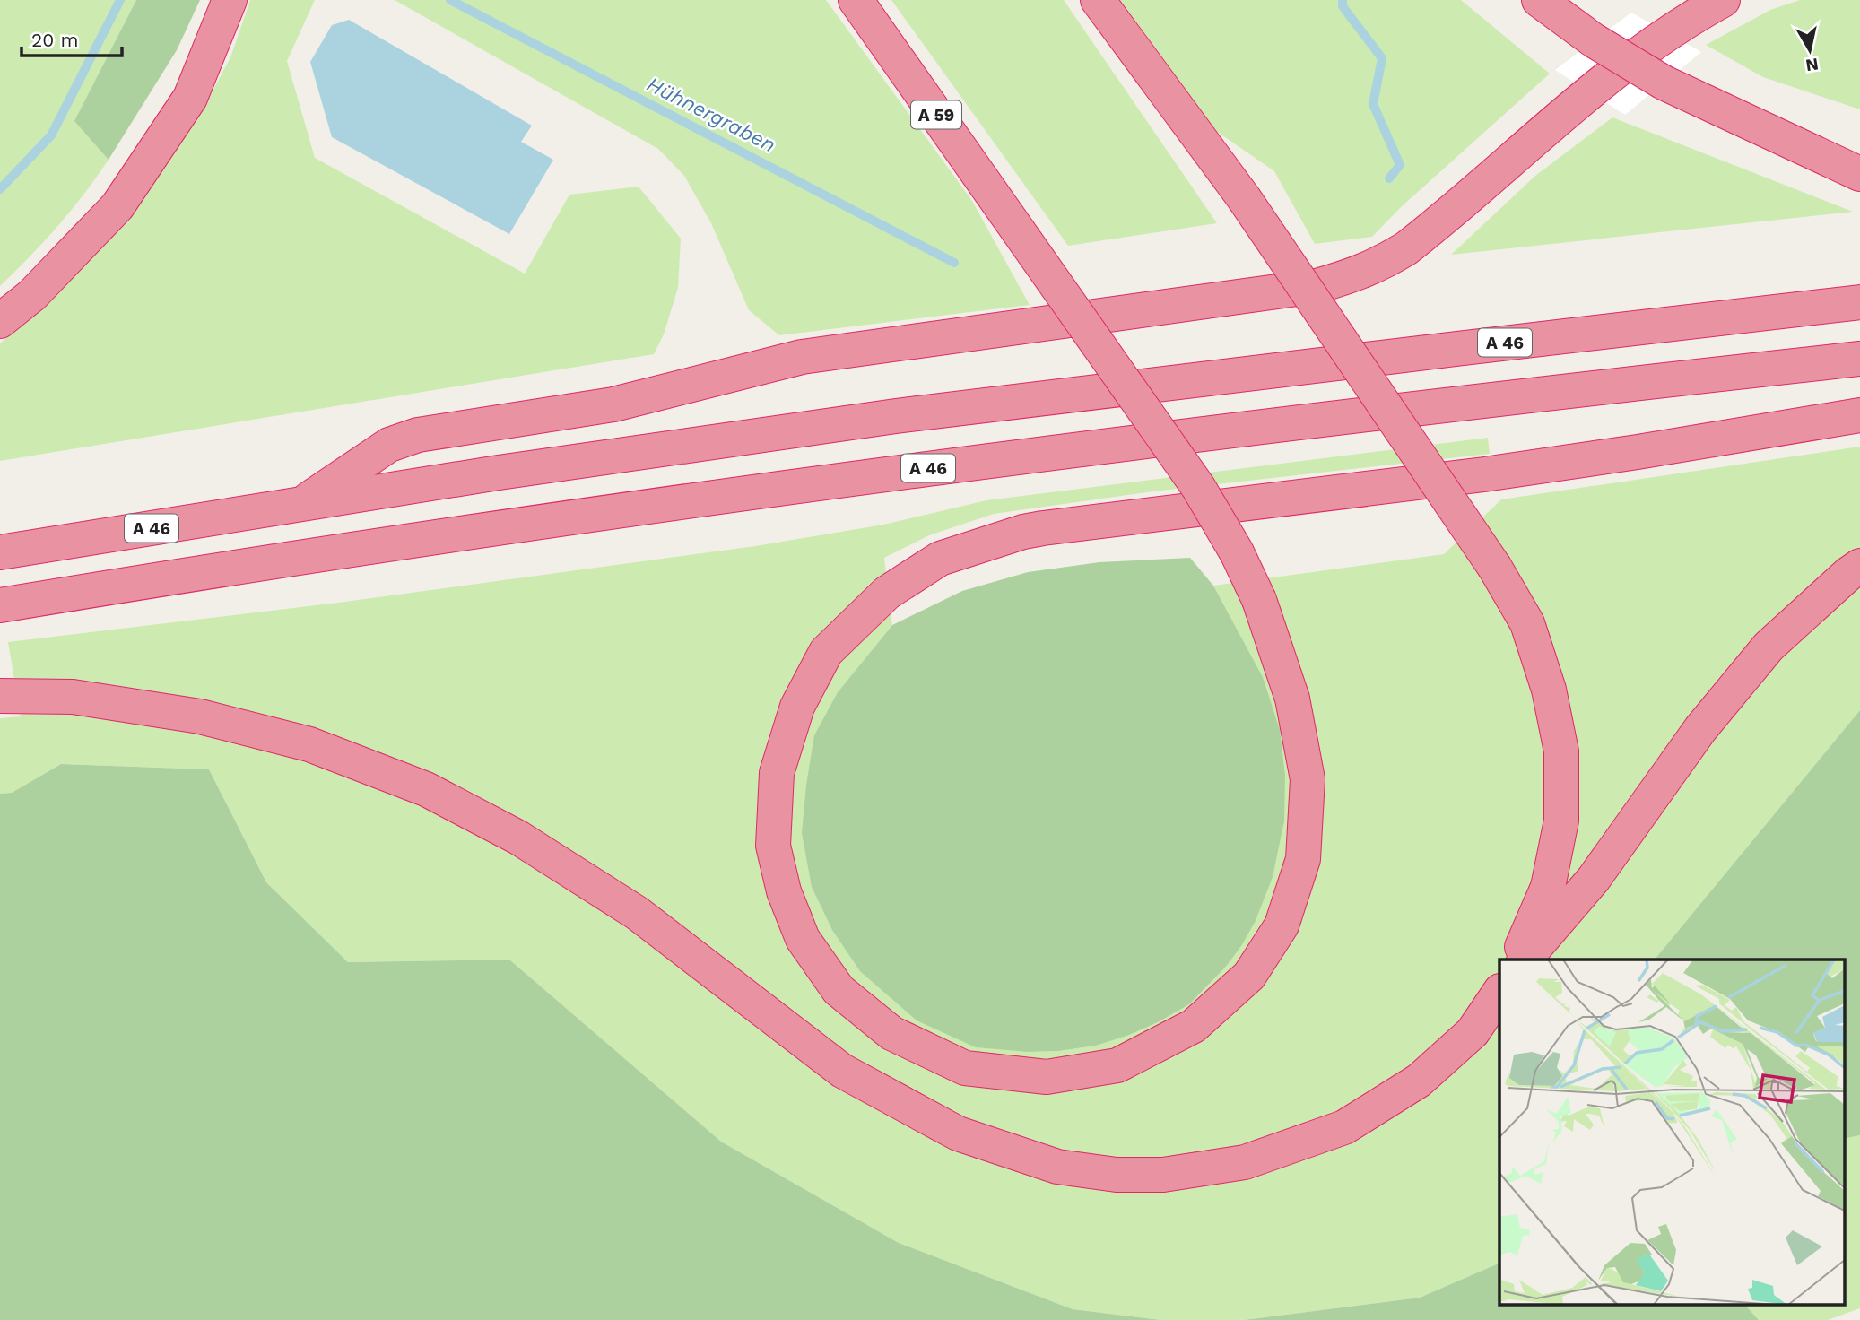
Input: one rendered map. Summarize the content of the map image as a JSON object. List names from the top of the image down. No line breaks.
{"streets":{"highway":["A 59","A 46"]},"water":["Hühnergraben"],"scale_bar":"20 m","north":"bottom"}
